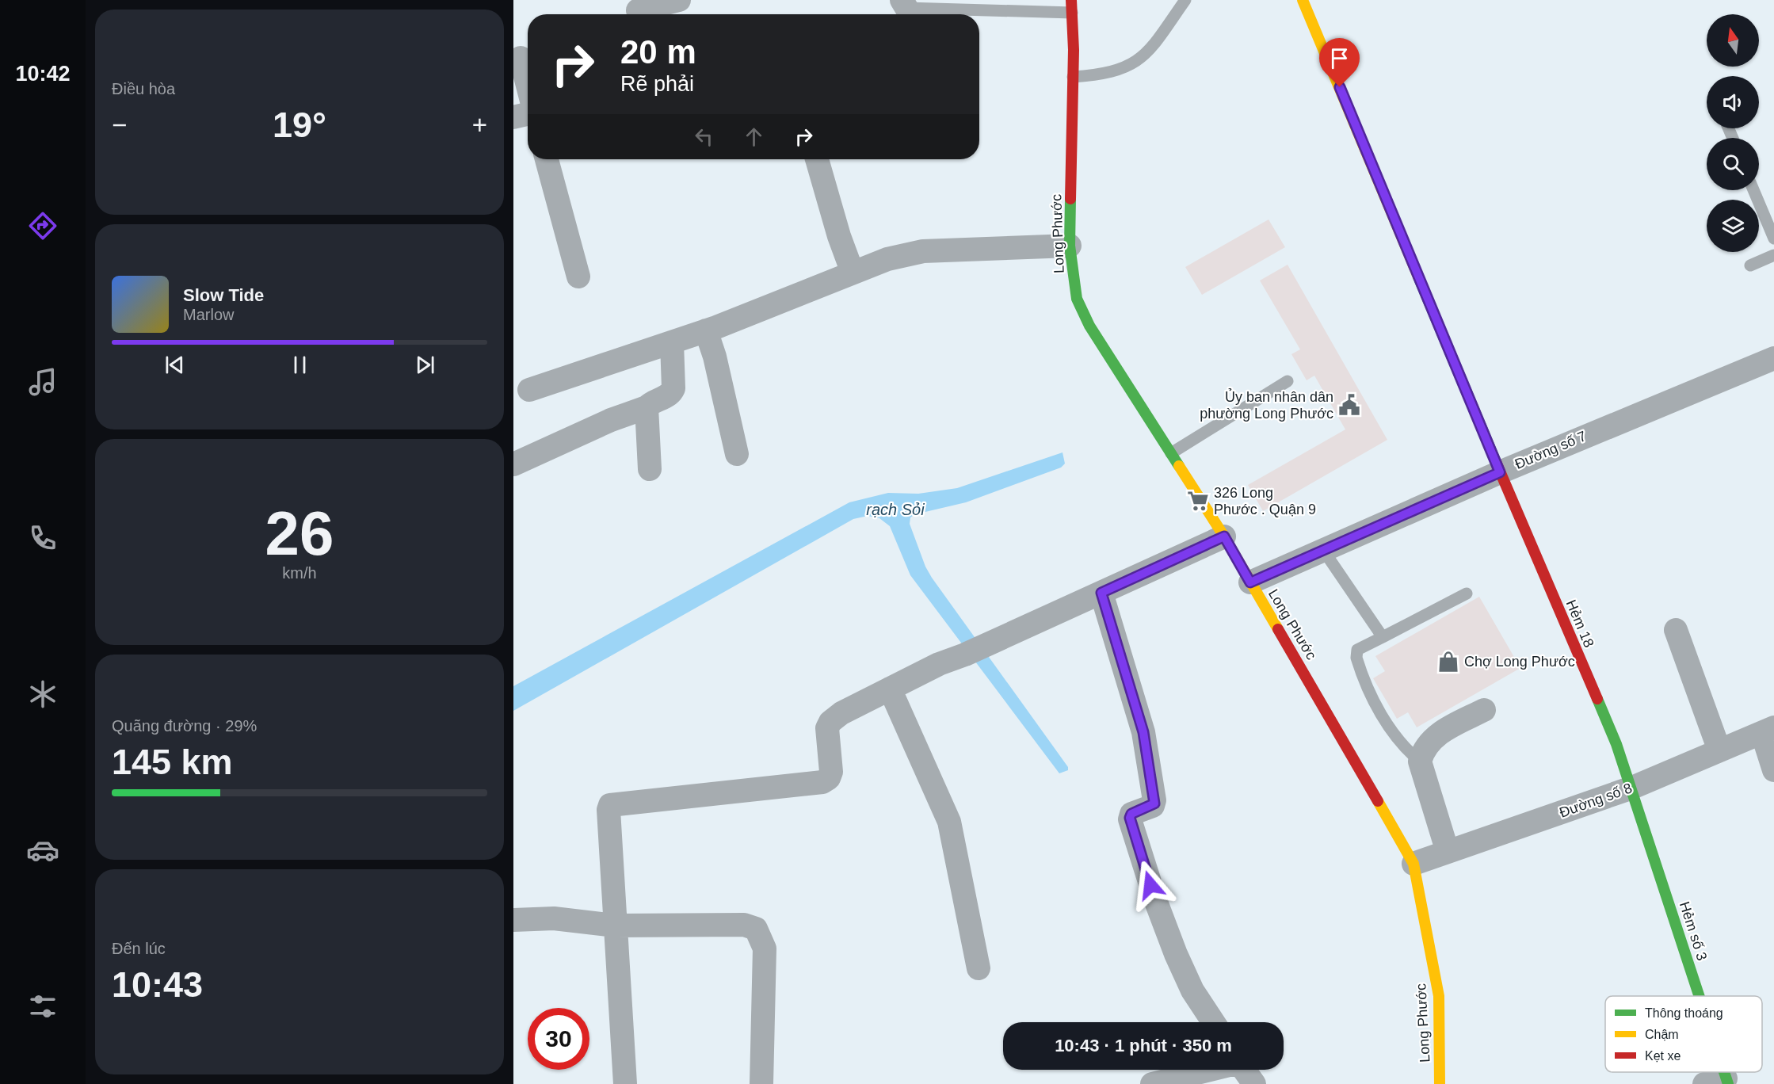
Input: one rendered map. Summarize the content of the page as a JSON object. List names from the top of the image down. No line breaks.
{"streets":{"street":["Long Phước","Đường số 7","Hẻm 18","Đường số 8","Hẻm số 3"]},"crossings":[["Long Phước","Đường số 7"],["Long Phước","Đường số 8"],["Đường số 7","Hẻm 18"],["Hẻm 18","Đường số 8"],["Hẻm 18","Hẻm số 3"],["Đường số 8","Hẻm số 3"]],"water":["rạch Sỏi"],"places":{"public building":["Ủy ban nhân dân phường Long Phước"],"supermarket":["326 Long Phước . Quận 9"],"shop":["Chợ Long Phước"]},"legend":["Thông thoáng","Chậm","Kẹt xe"],"north":"top","page":{"tabs":"10:42","tile":["Điều hòa",["26","km/h"],["Quãng đường · 29%","145 km"],["Đến lúc","10:43"]],"turn":["20 m","Rẽ phải"],"heat":["−","19°","+"],"song":["Slow Tide","Marlow"],"limit":"30","trip":"10:43 · 1 phút · 350 m"}}
